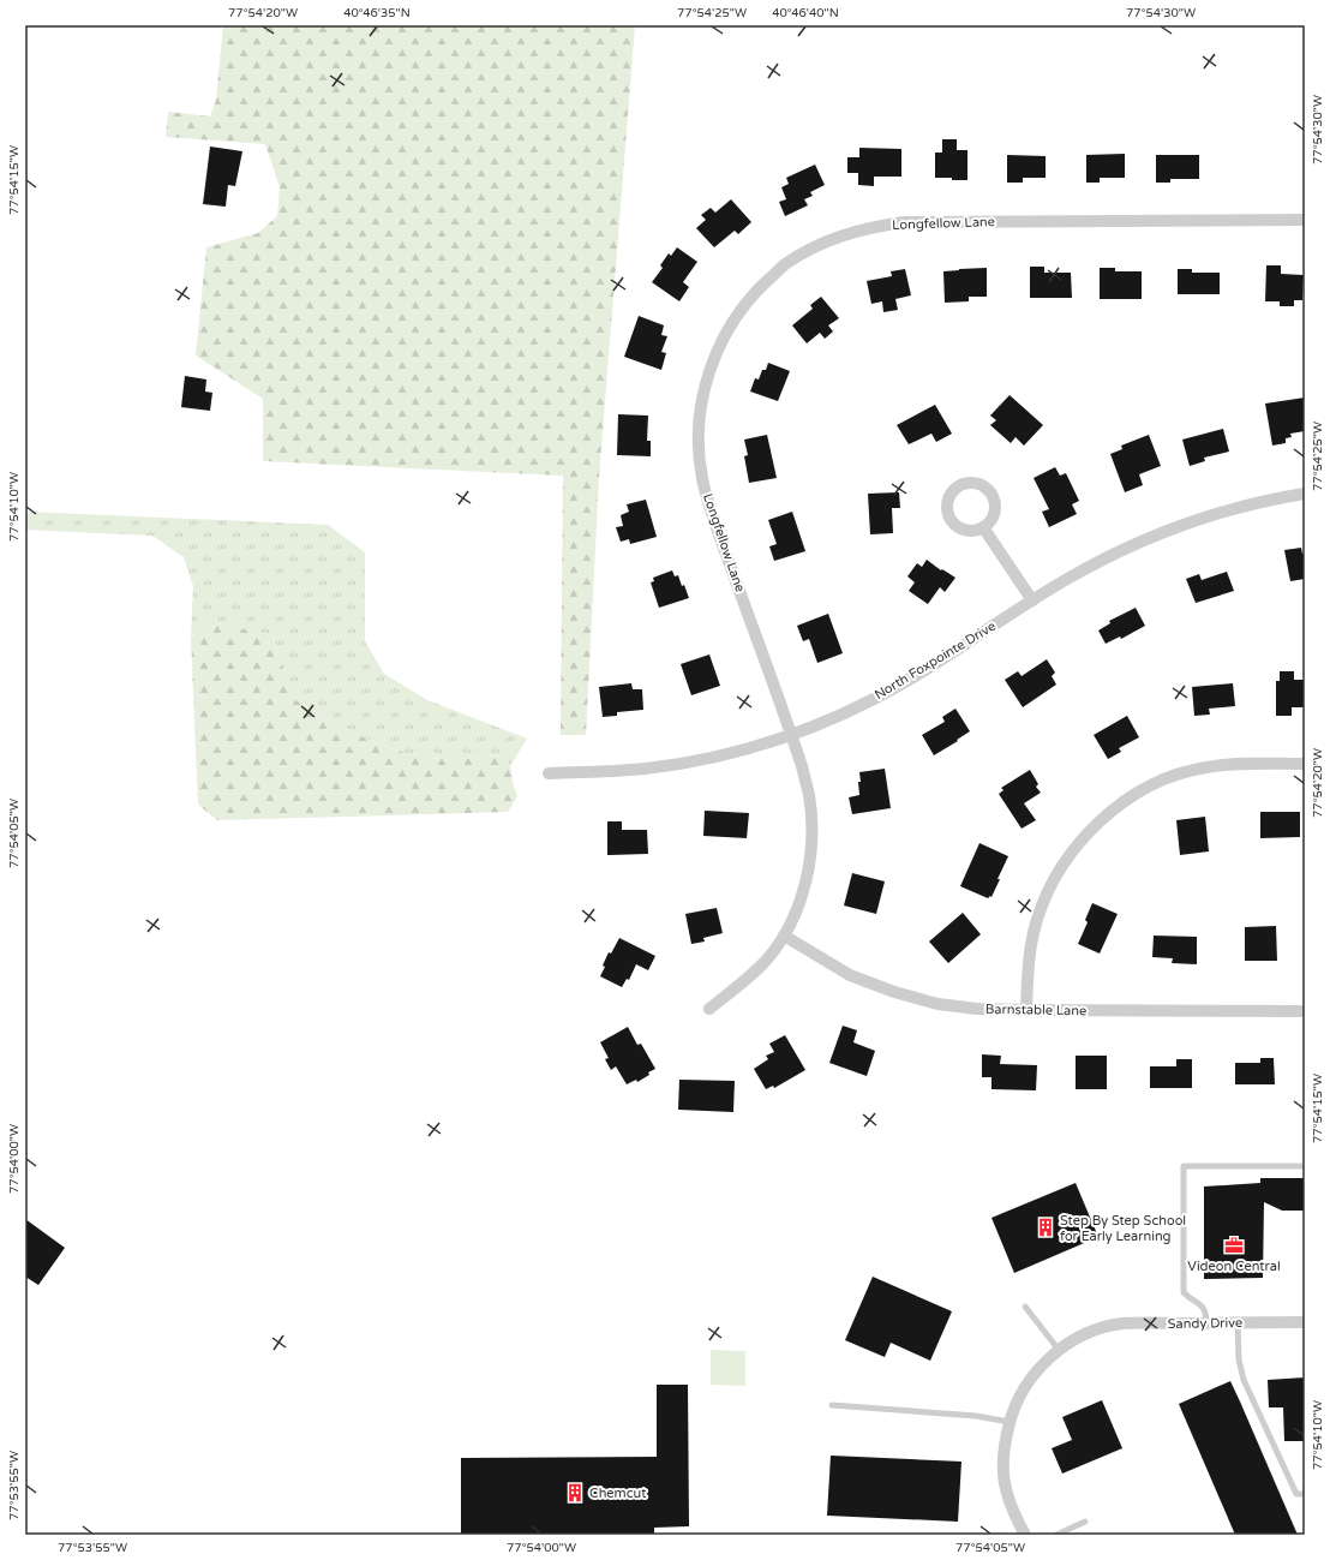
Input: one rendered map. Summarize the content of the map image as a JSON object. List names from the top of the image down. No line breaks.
{"streets":{"street":["Longfellow Lane","North Foxpointe Drive","Barnstable Lane","Sandy Drive"]},"crossings":[["Longfellow Lane","North Foxpointe Drive"],["Longfellow Lane","Barnstable Lane"]],"places":{"building":["Step By Step School for Early Learning","Chemcut"],"office":["Videon Central"]},"coordinates":["77°54'20\"W","40°46'35\"N","77°54'25\"W","40°46'40\"N","77°54'30\"W","77°54'15\"W","77°54'10\"W","77°54'05\"W","77°54'00\"W","77°53'55\"W"]}
